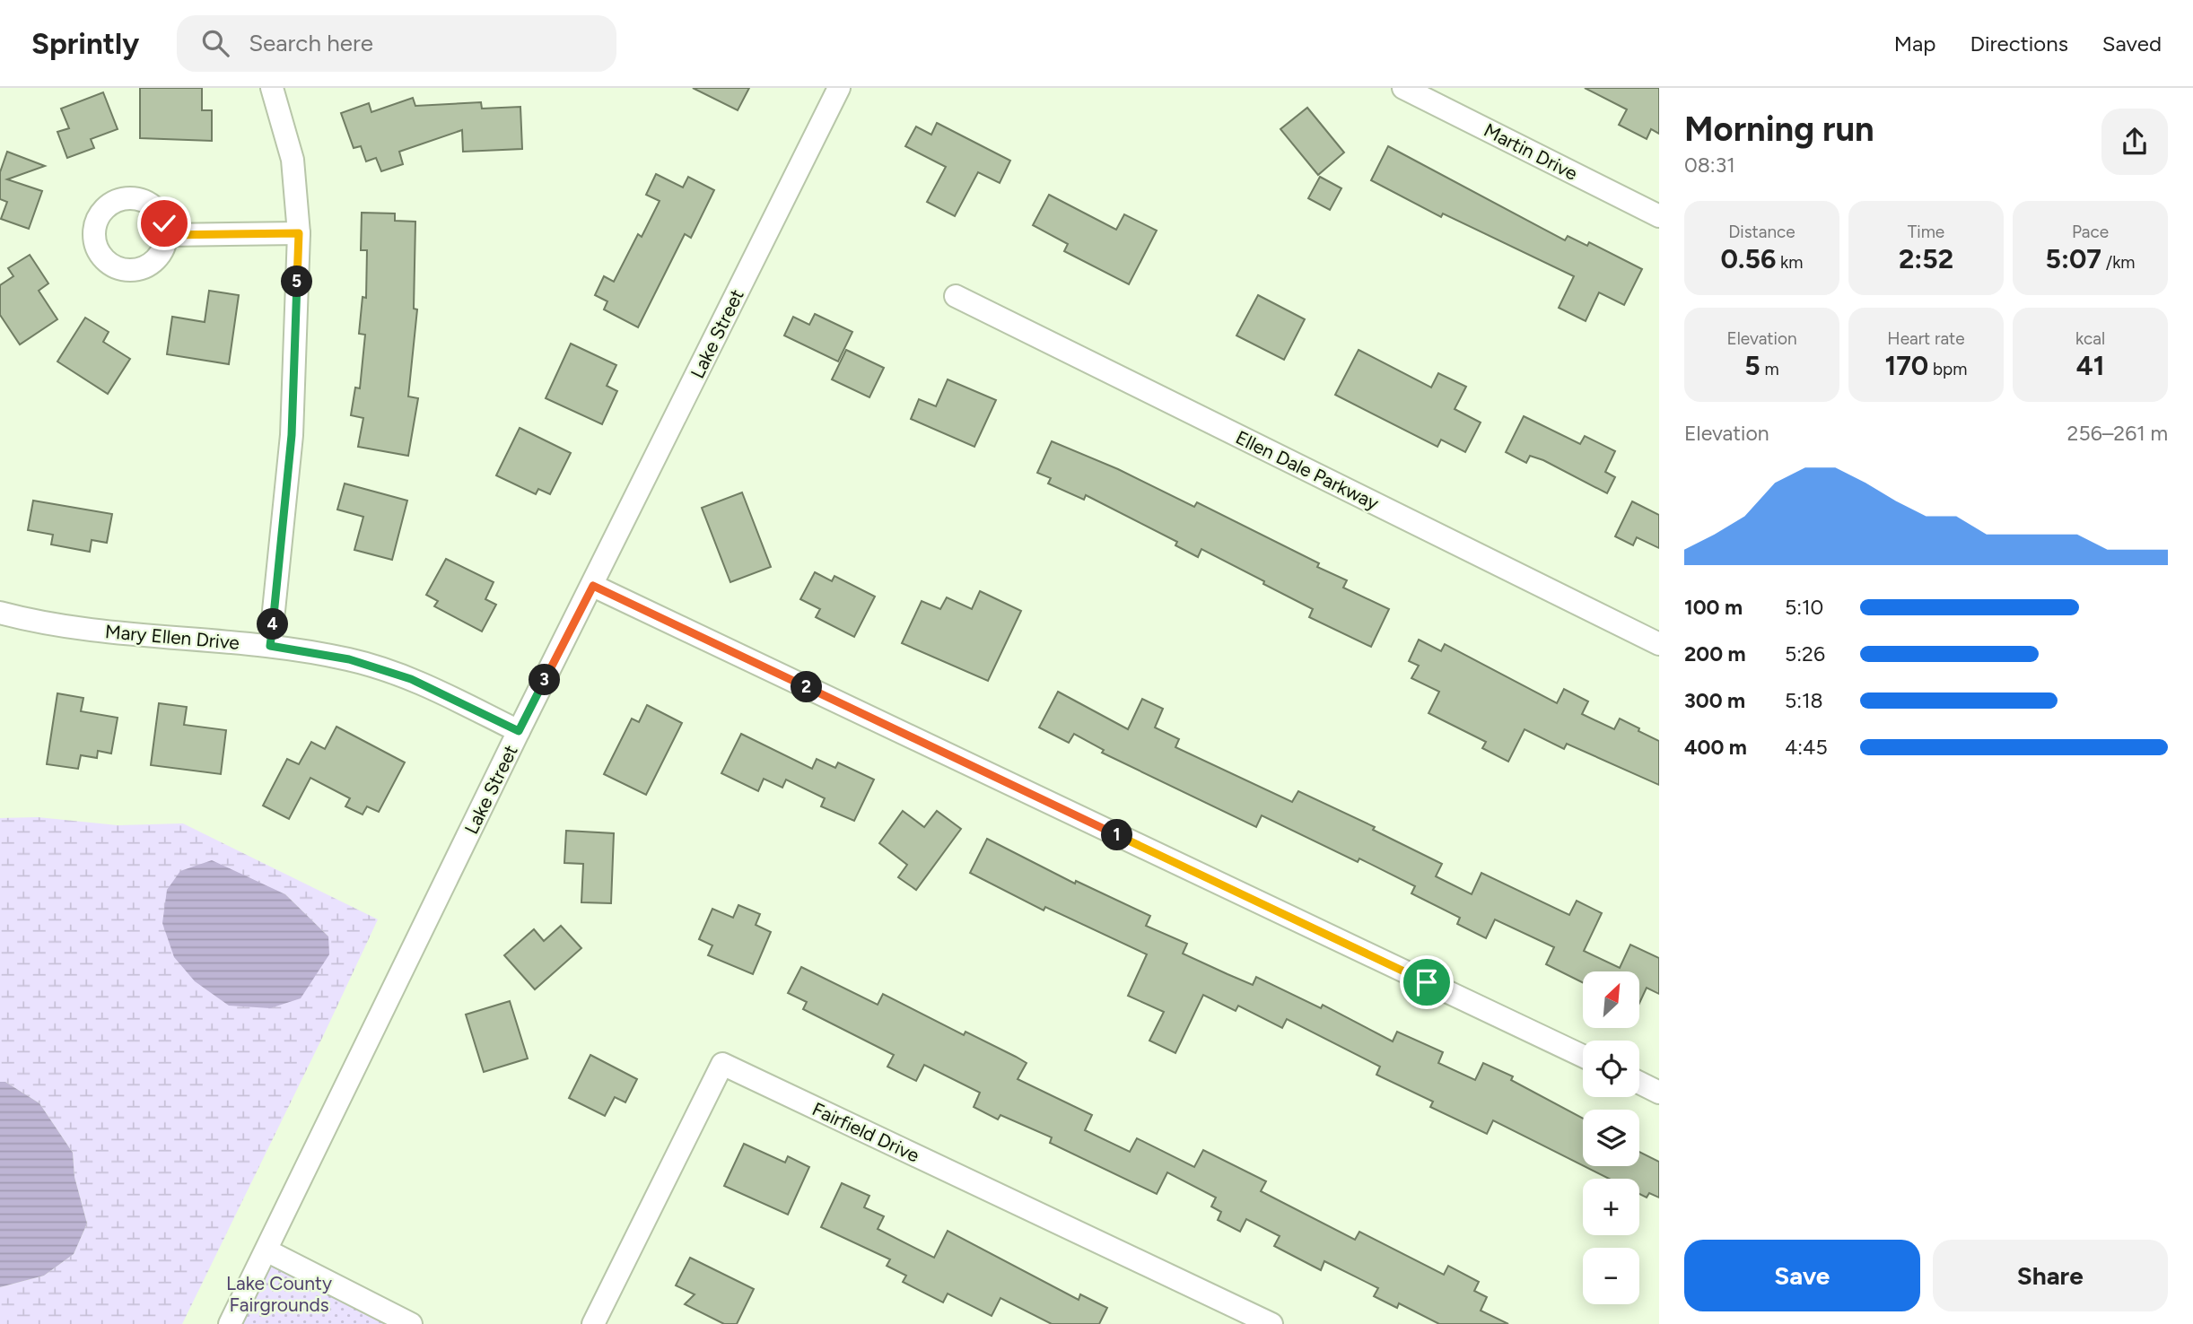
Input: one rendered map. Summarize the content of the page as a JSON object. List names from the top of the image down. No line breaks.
{"streets":{"street":["Martin Drive","Lake Street","Ellen Dale Parkway","Mary Ellen Drive","Fairfield Drive"]},"crossings":[["Lake Street","Mary Ellen Drive"]],"parks":["Lake County Fairgrounds"],"north":"top right","page":{"header":"Sprintly","search":"Search here","nav":["Map","Directions","Saved"],"heading":["Morning run","08:31"],"stats":[["Distance","0.56 km"],["Time","2:52"],["Pace","5:07 /km"],["Elevation","5 m"],["Heart rate","170 bpm"],["kcal","41"]],"pins":["5","4","3","2","1"],"chart":["Elevation","256–261 m"],"list":[{"name":"100 m","note":"5:10"},{"name":"200 m","note":"5:26"},{"name":"300 m","note":"5:18"},{"name":"400 m","note":"4:45"}],"map_buttons":["+","−"],"buttons":["Save","Share"]}}
